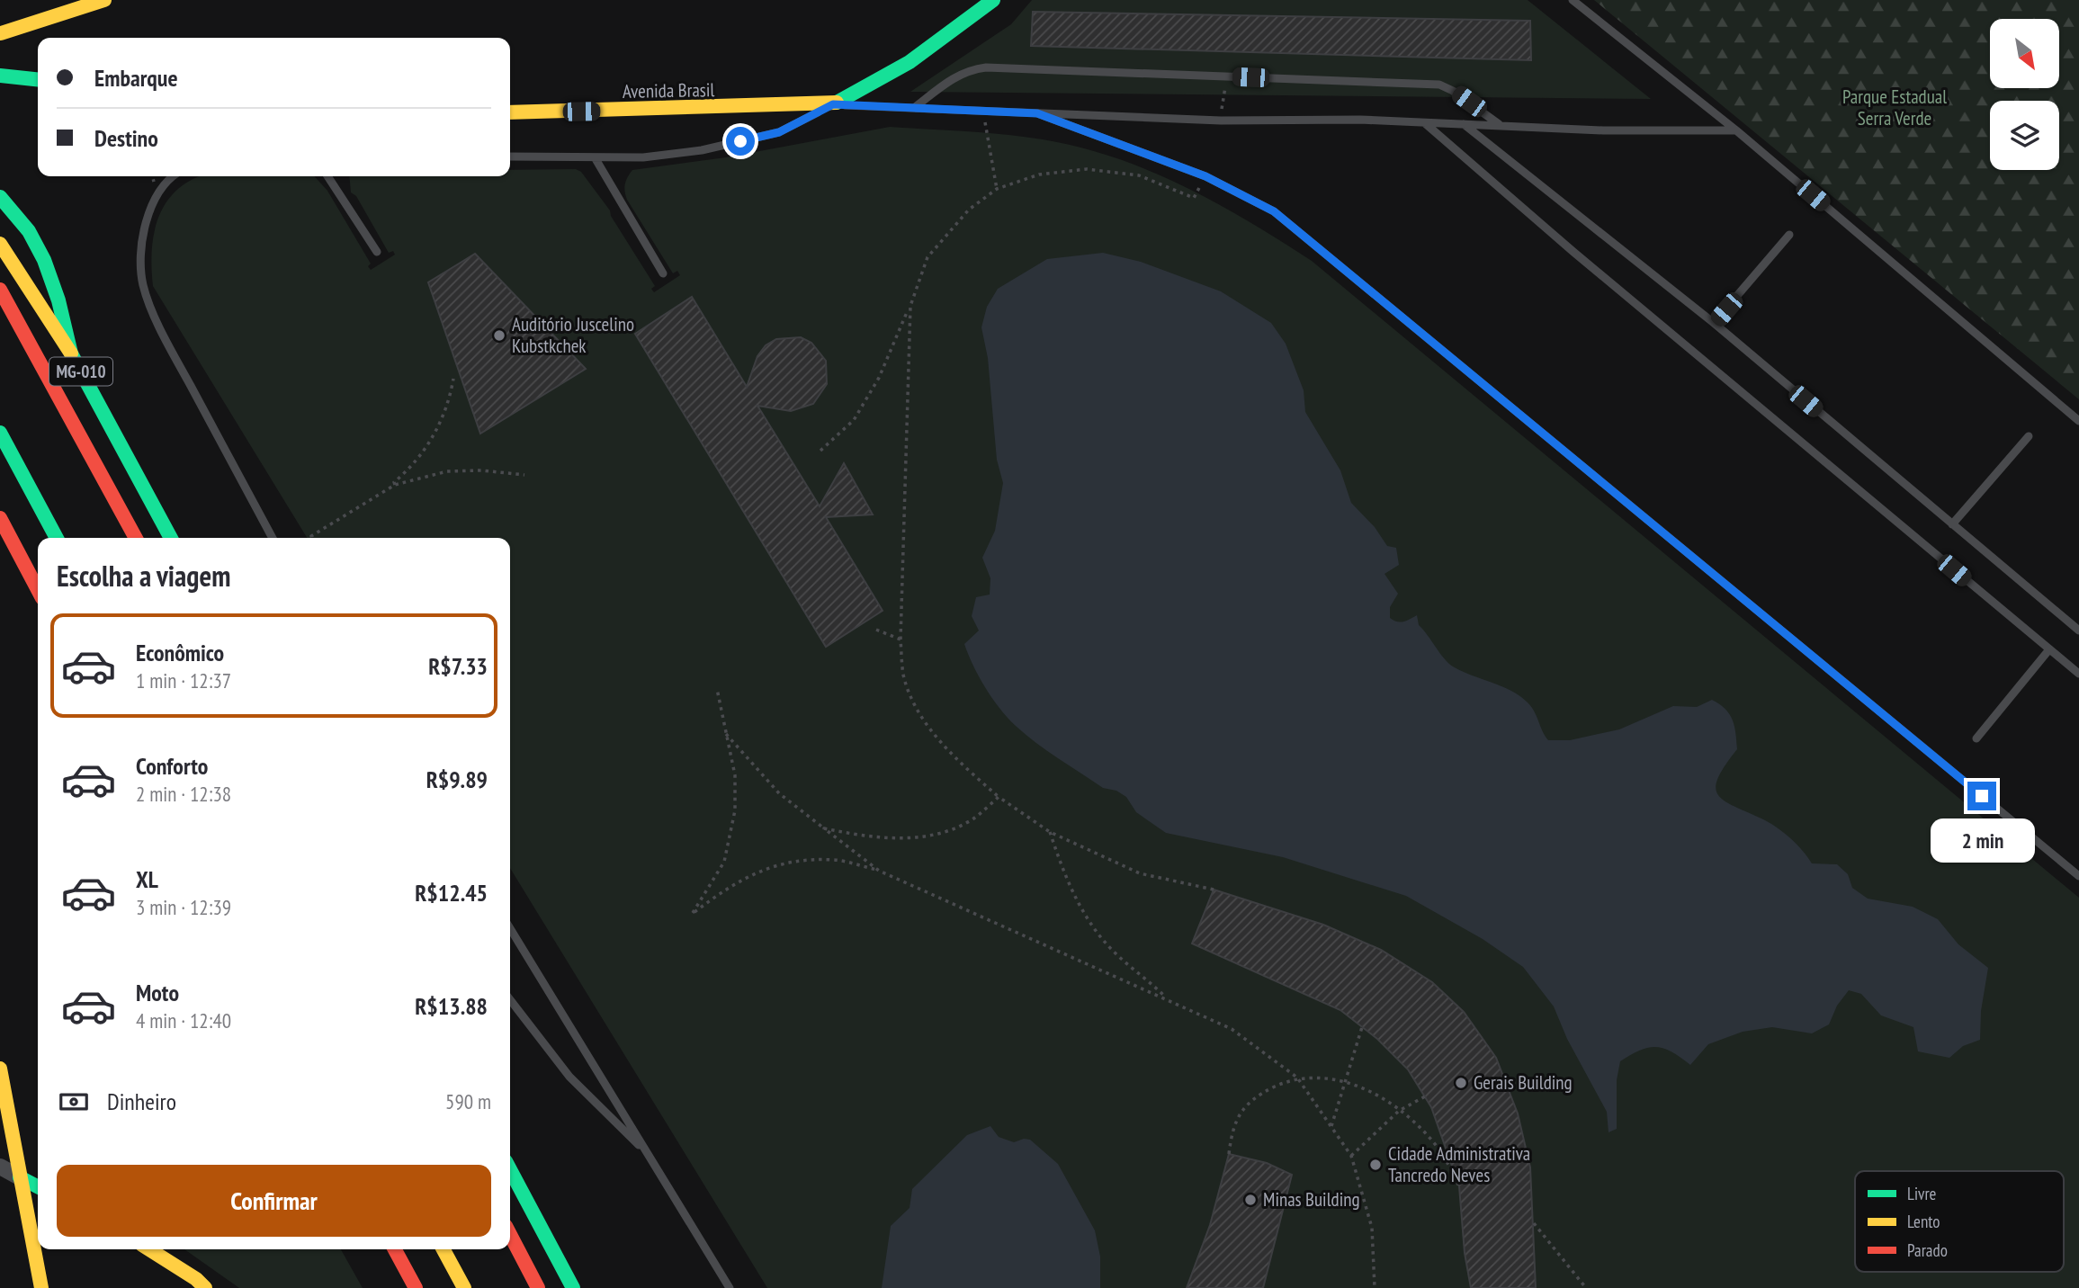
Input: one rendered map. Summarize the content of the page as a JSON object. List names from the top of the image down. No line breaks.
{"streets":{"main road":["Avenida Brasil","MG-010"]},"parks":["Parque Estadual Serra Verde"],"places":["Auditório Juscelino Kubstkchek","Gerais Building","Cidade Administrativa Tancredo Neves","Minas Building"],"legend":["Livre","Lento","Parado"],"north":"bottom right","page":{"banner":["Embarque","Destino"],"heading":"Escolha a viagem","list":[{"name":"Econômico","note":"1 min · 12:37","value":"R$7.33"},{"name":"Conforto","note":"2 min · 12:38","value":"R$9.89"},{"name":"XL","note":"3 min · 12:39","value":"R$12.45"},{"name":"Moto","note":"4 min · 12:40","value":"R$13.88"}],"bubble":"2 min","pay":["Dinheiro","590 m"],"buttons":"Confirmar"}}
